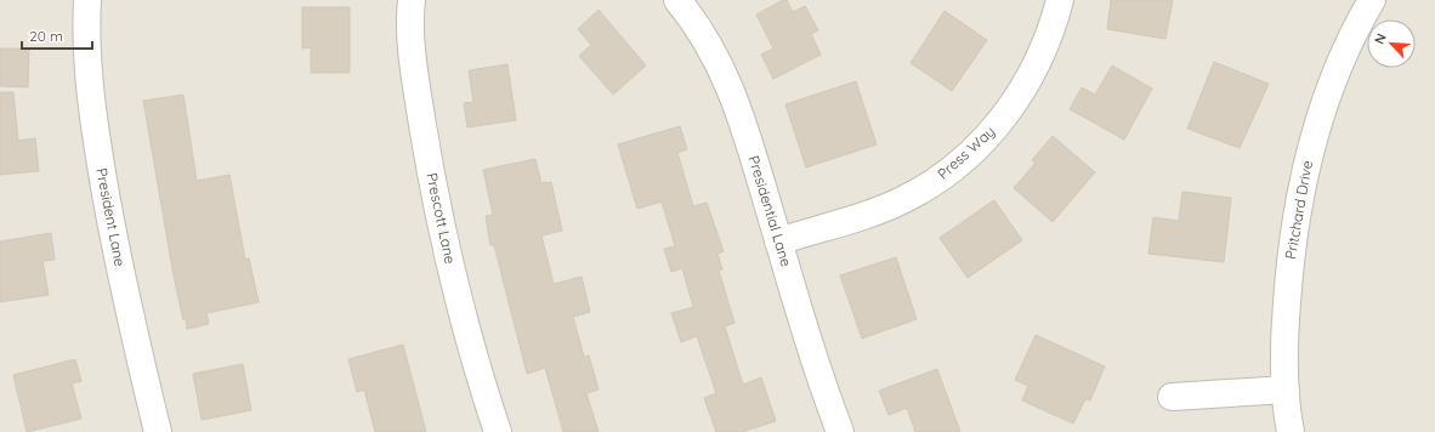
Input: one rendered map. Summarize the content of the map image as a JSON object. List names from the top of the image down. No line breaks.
{"streets":{"street":["Press Way","Pritchard Drive","Presidential Lane","President Lane","Prescott Lane"]},"crossings":[["Press Way","Presidential Lane"]],"scale_bar":"20 m","north":"top left"}
